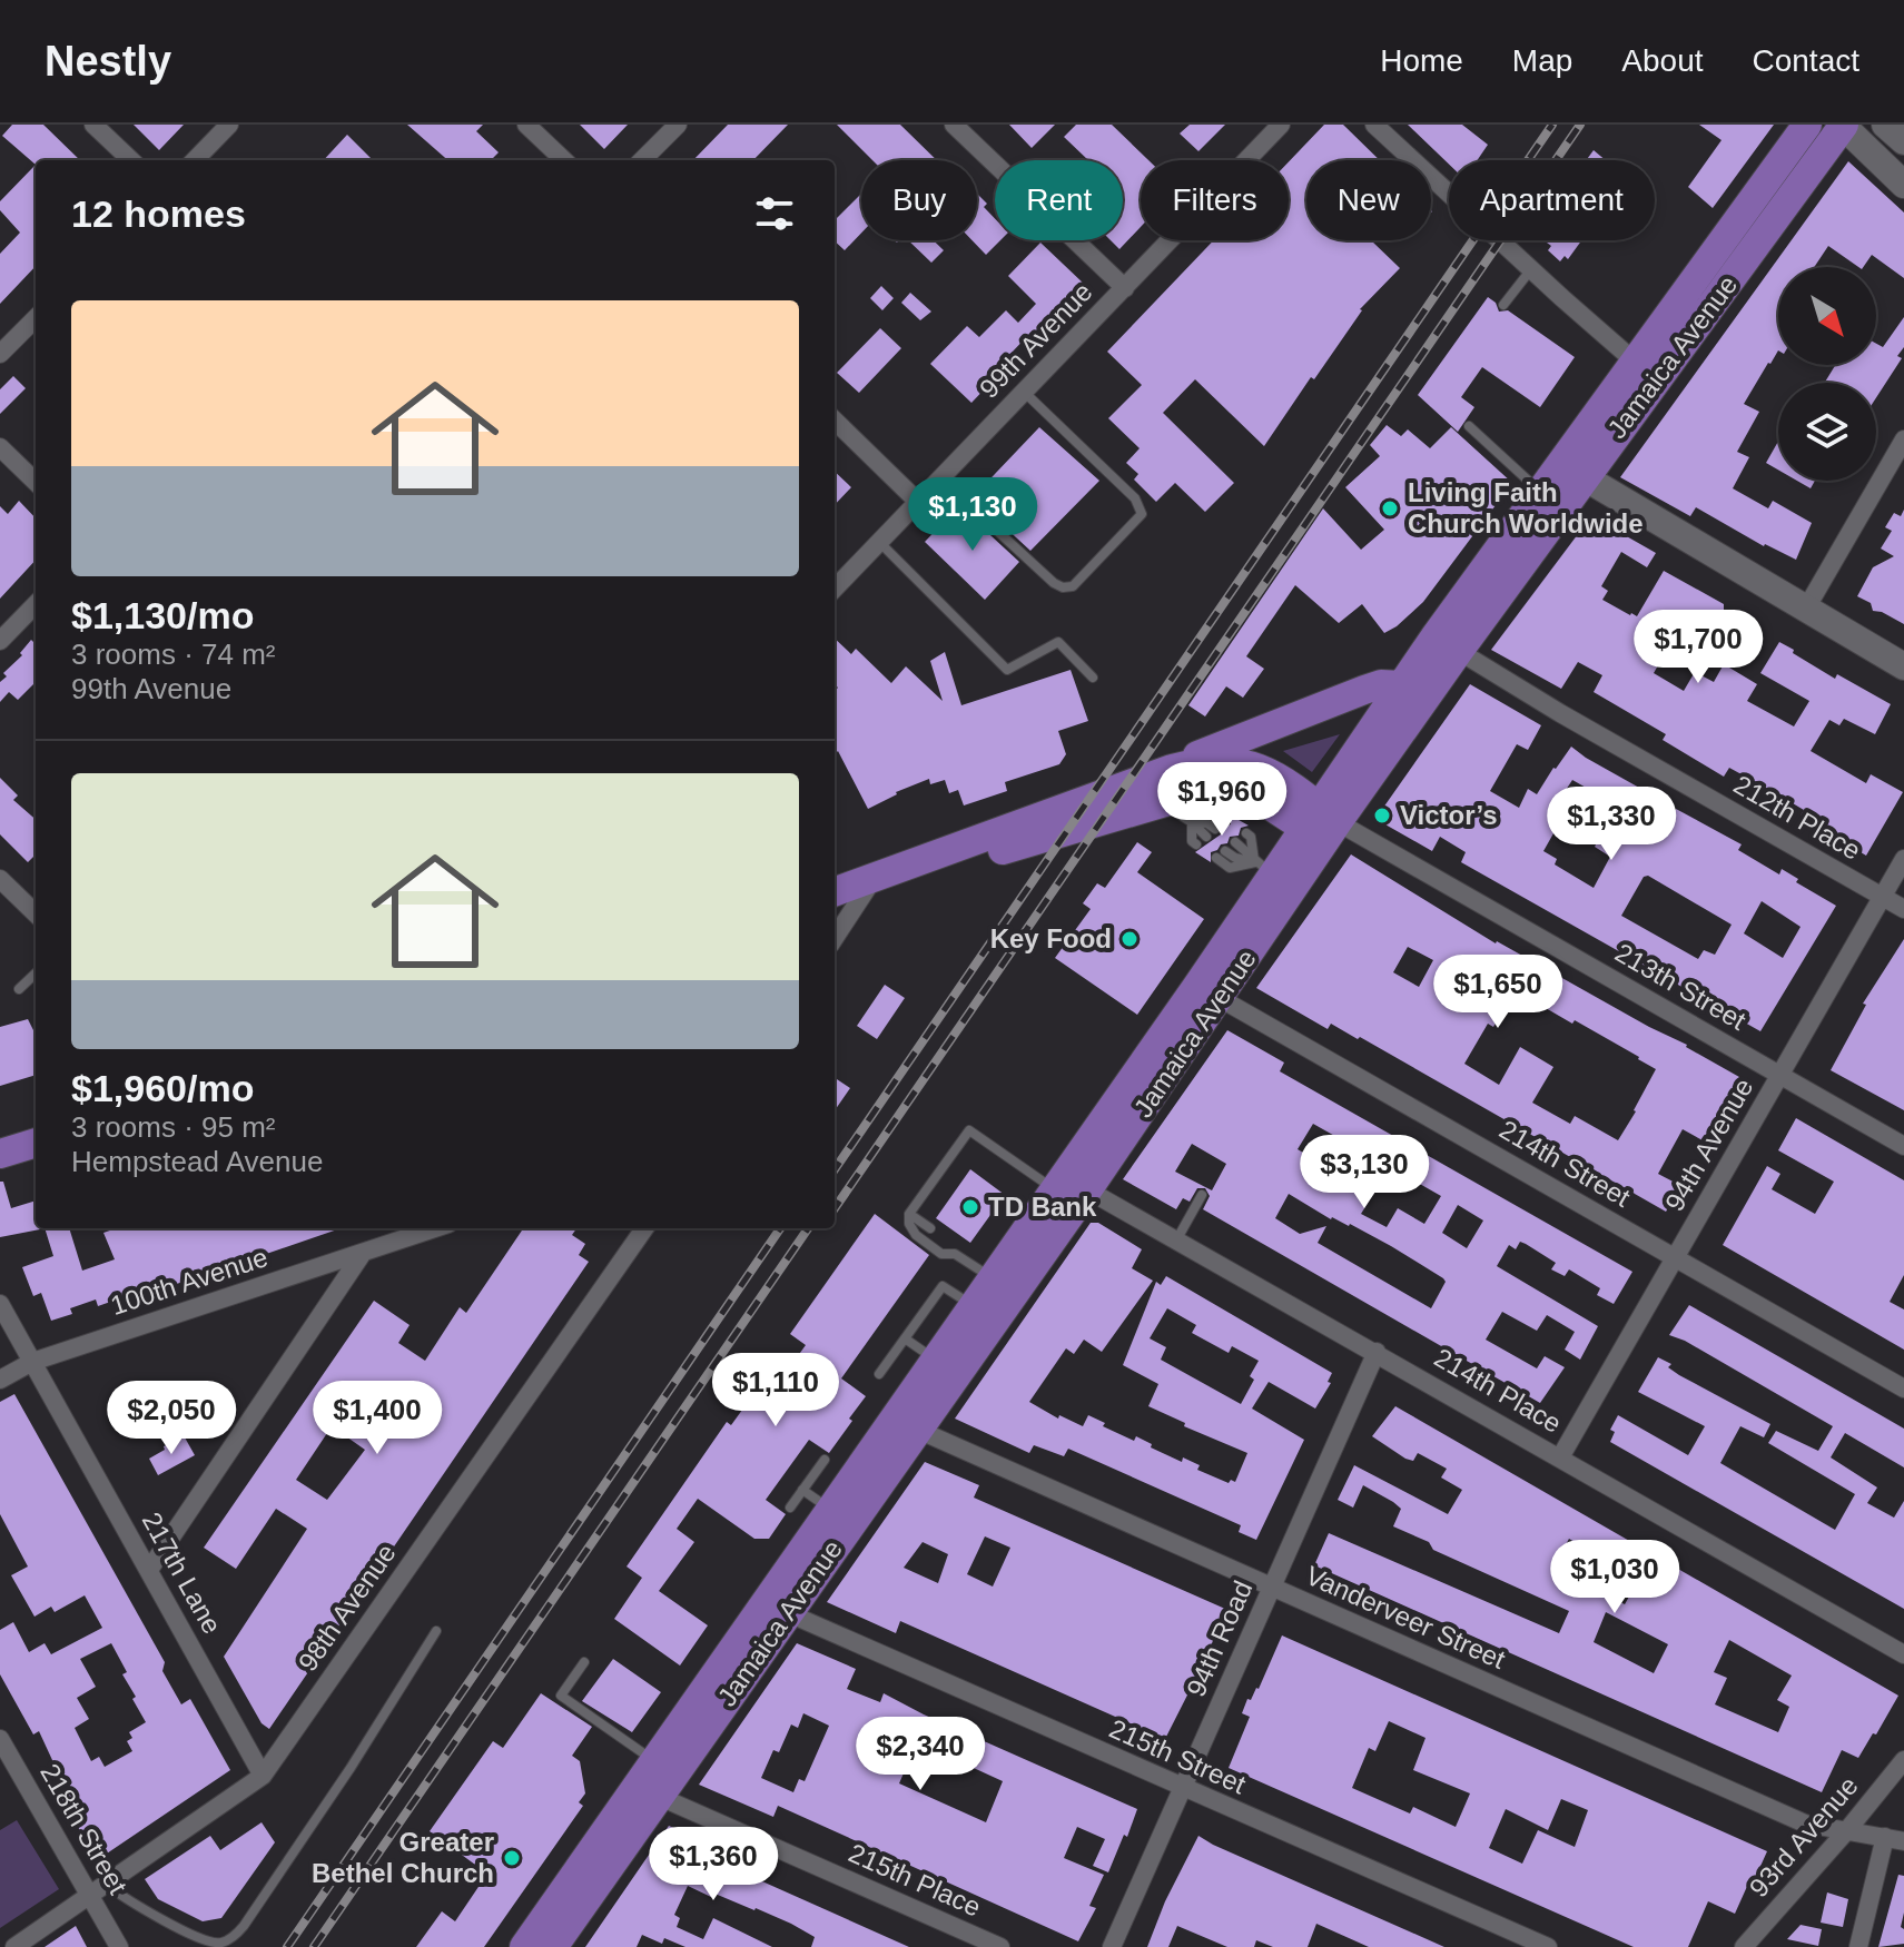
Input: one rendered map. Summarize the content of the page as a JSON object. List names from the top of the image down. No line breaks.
{"streets":{"main road":["Jamaica Avenue"],"street":["99th Avenue","212th Place","213th Street","94th Avenue","214th Street","100th Avenue","214th Place","217th Lane","98th Avenue","Vanderveer Street","94th Road","215th Street","218th Street","93rd Avenue","215th Place"]},"crossings":[["Jamaica Avenue","212th Place"],["Jamaica Avenue","213th Street"],["Jamaica Avenue","214th Street"],["Jamaica Avenue","214th Place"],["Jamaica Avenue","Vanderveer Street"],["Jamaica Avenue","215th Street"],["Jamaica Avenue","215th Place"],["212th Place","94th Avenue"],["213th Street","94th Avenue"],["94th Avenue","214th Street"],["94th Avenue","214th Place"],["100th Avenue","217th Lane"],["214th Place","94th Road"],["217th Lane","98th Avenue"],["98th Avenue","218th Street"],["Vanderveer Street","94th Road"],["Vanderveer Street","93rd Avenue"],["94th Road","215th Street"]],"places":["Living Faith Church Worldwide","Victor’s","Key Food","TD Bank","Greater Bethel Church"],"north":"bottom right","page":{"header":"Nestly","nav":["Home","Map","About","Contact"],"chip":["Buy","Rent","Filters","New","Apartment"],"heading":"12 homes","list":[{"name":"$1,130/mo","note":"3 rooms · 74 m² · 99th Avenue"},{"name":"$1,960/mo","note":"3 rooms · 95 m² · Hempstead Avenue"}],"price":["$1,130","$1,700","$1,960","$1,330","$1,650","$3,130","$1,110","$2,050","$1,400","$1,030","$2,340","$1,360"]}}
